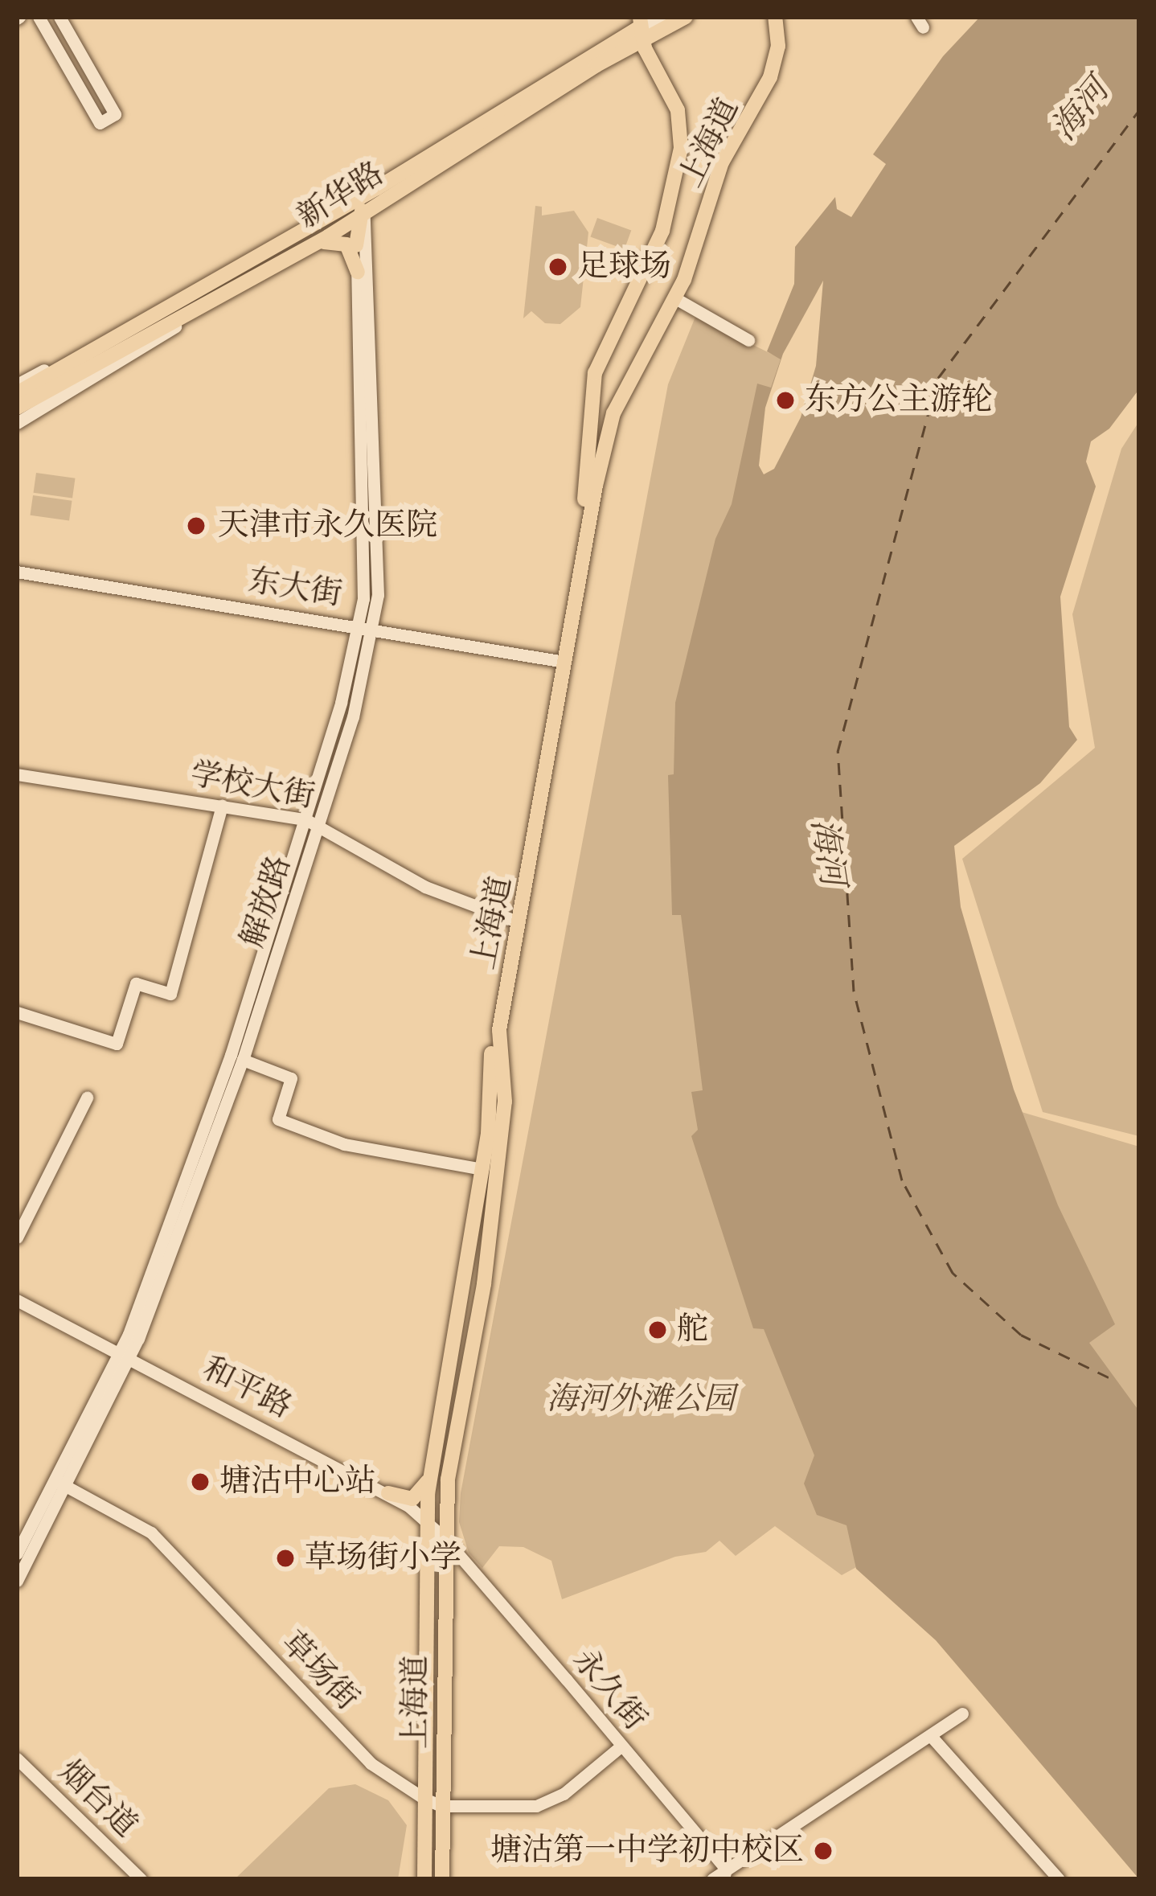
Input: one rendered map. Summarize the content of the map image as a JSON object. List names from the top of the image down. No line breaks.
{"streets":{"main road":["上海道","新华路"],"street":["东大街","学校大街","解放路","和平路","草场街","永久街","烟台道"]},"crossings":[["上海道","新华路"],["上海道","东大街"],["上海道","学校大街"],["上海道","和平路"],["上海道","草场街"],["上海道","永久街"],["东大街","解放路"],["学校大街","解放路"],["解放路","和平路"],["解放路","草场街"],["和平路","永久街"],["草场街","永久街"]],"water":["海河"],"parks":["海河外滩公园"],"places":["足球场","东方公主游轮","天津市永久医院","舵","塘沽中心站","草场街小学","塘沽第一中学初中校区"]}
